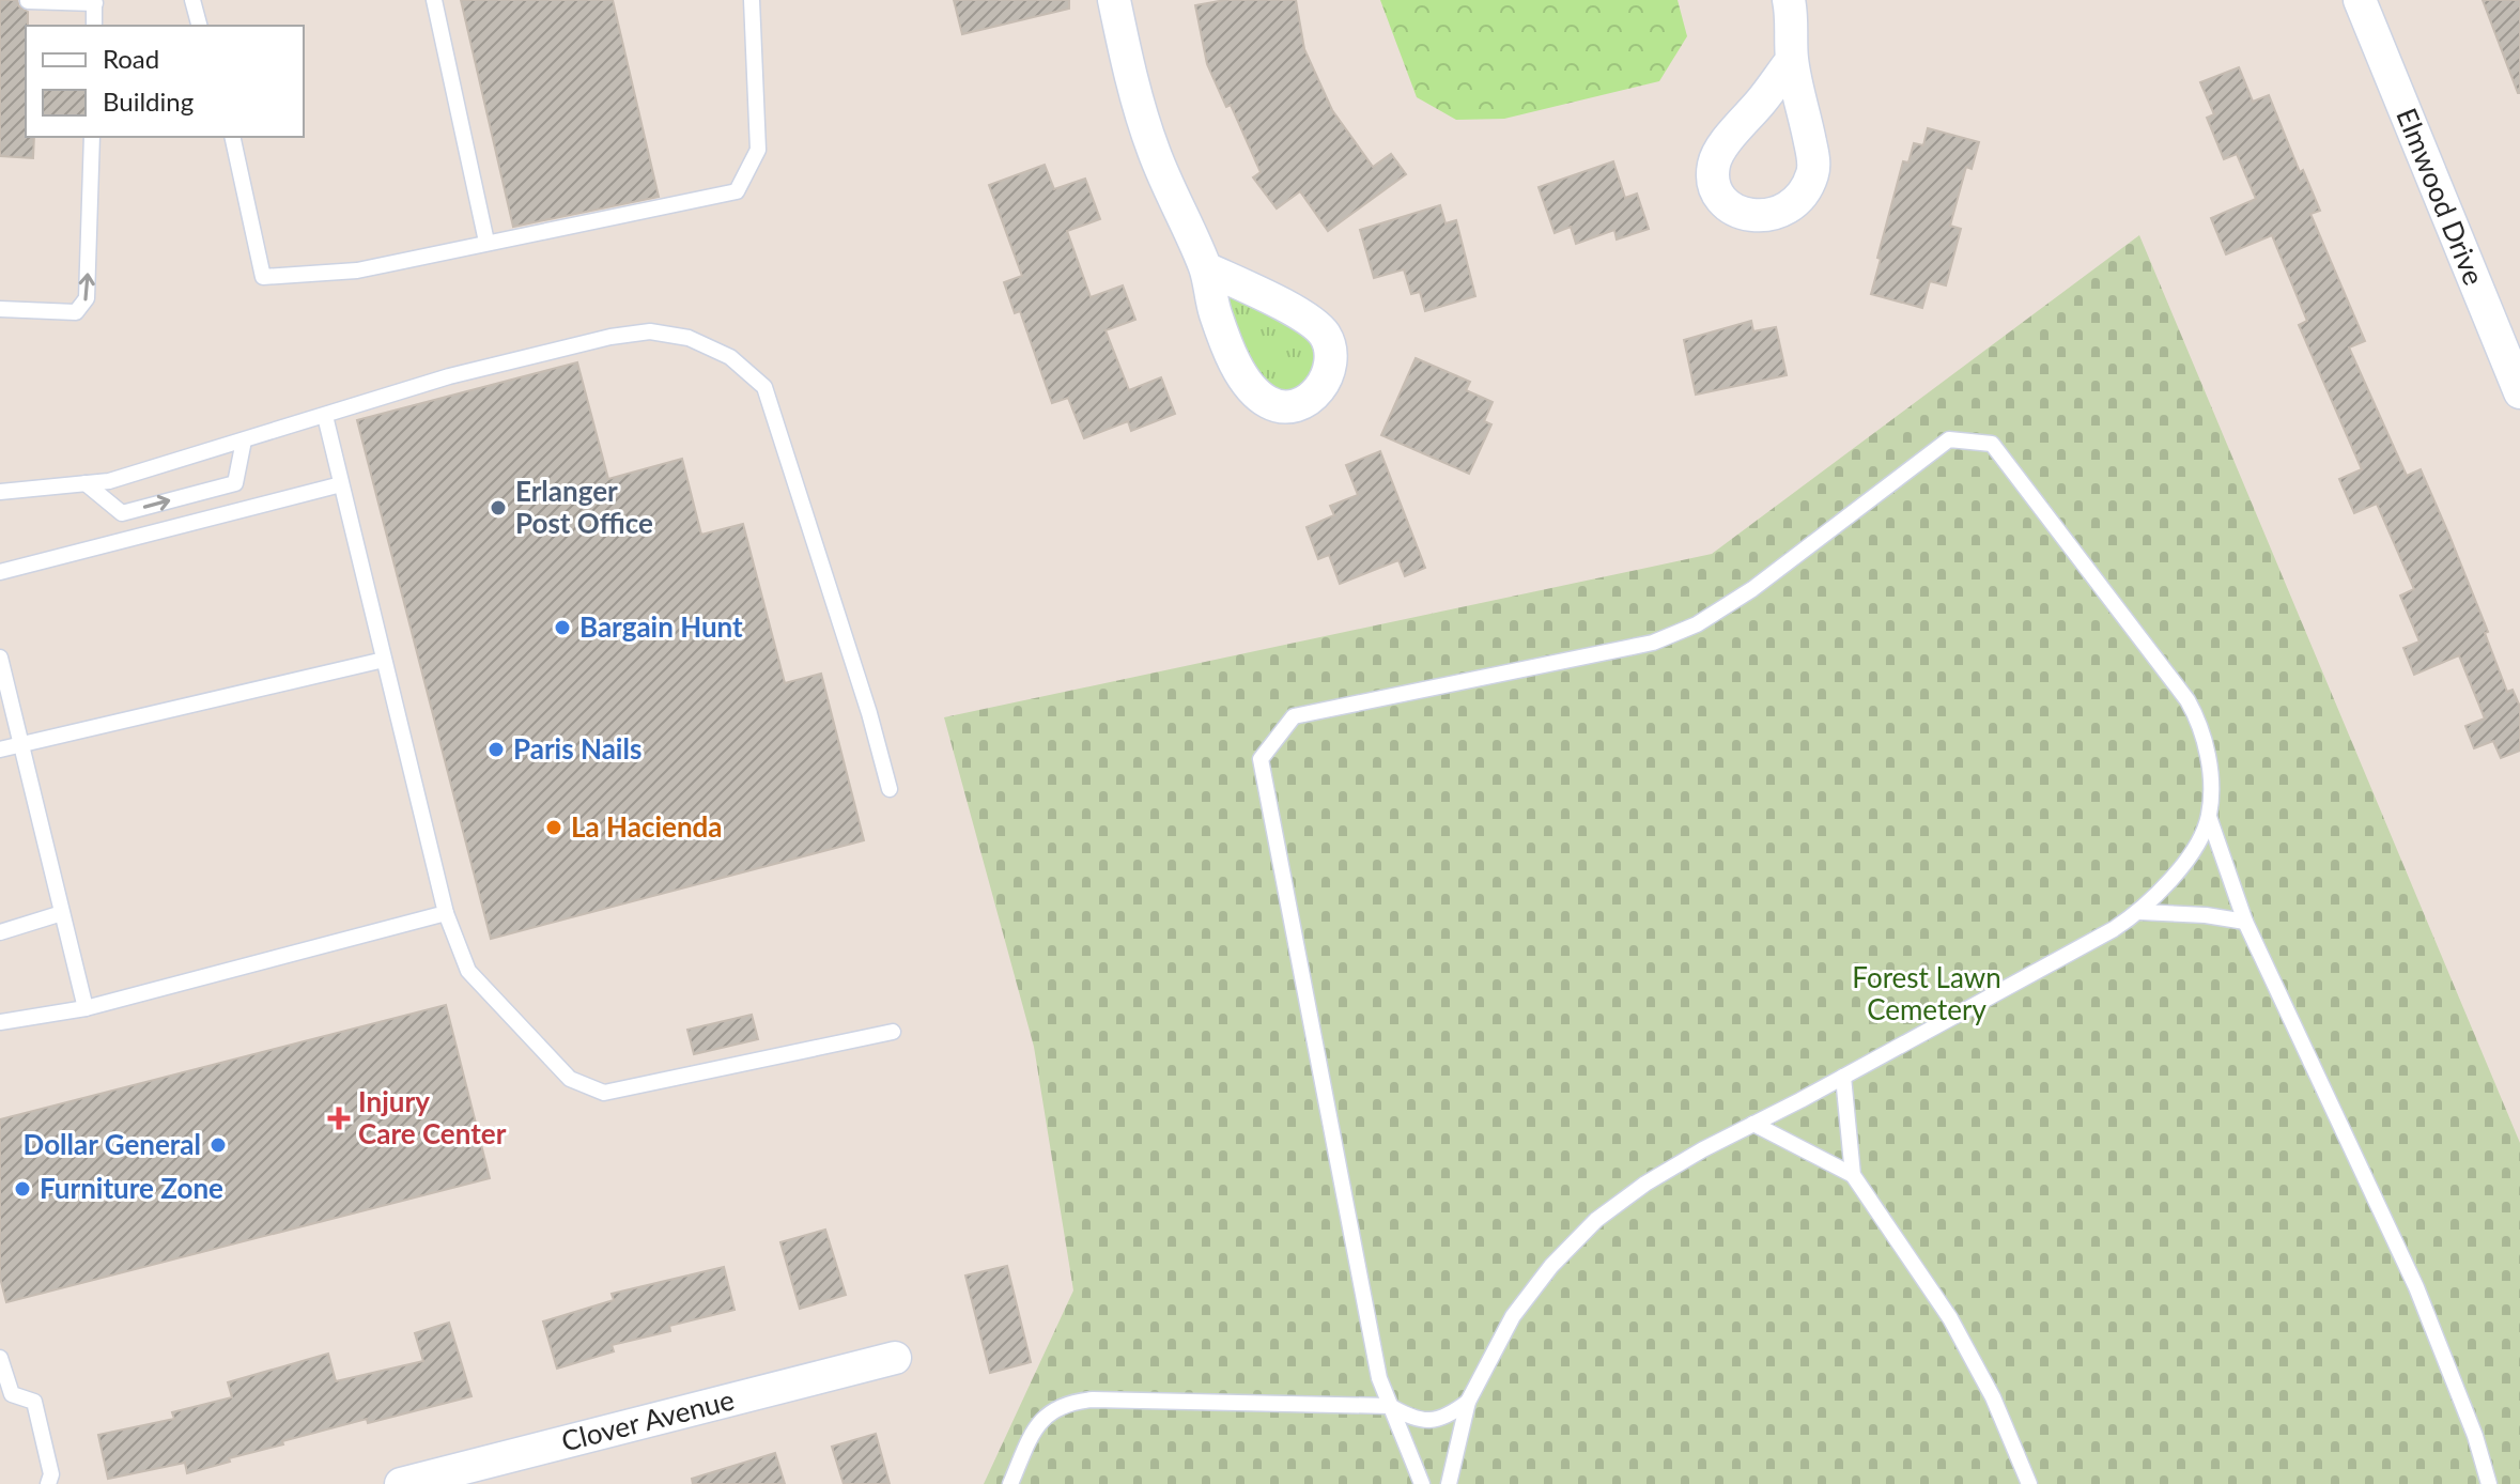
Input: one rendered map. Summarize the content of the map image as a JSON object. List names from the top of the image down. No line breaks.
{"streets":{"street":["Elmwood Drive","Clover Avenue"]},"parks":["Forest Lawn Cemetery"],"places":{"other":["Erlanger Post Office","Bargain Hunt","Paris Nails","La Hacienda","Dollar General","Furniture Zone"],"health":["Injury Care Center"]},"legend":["Road","Building"]}
